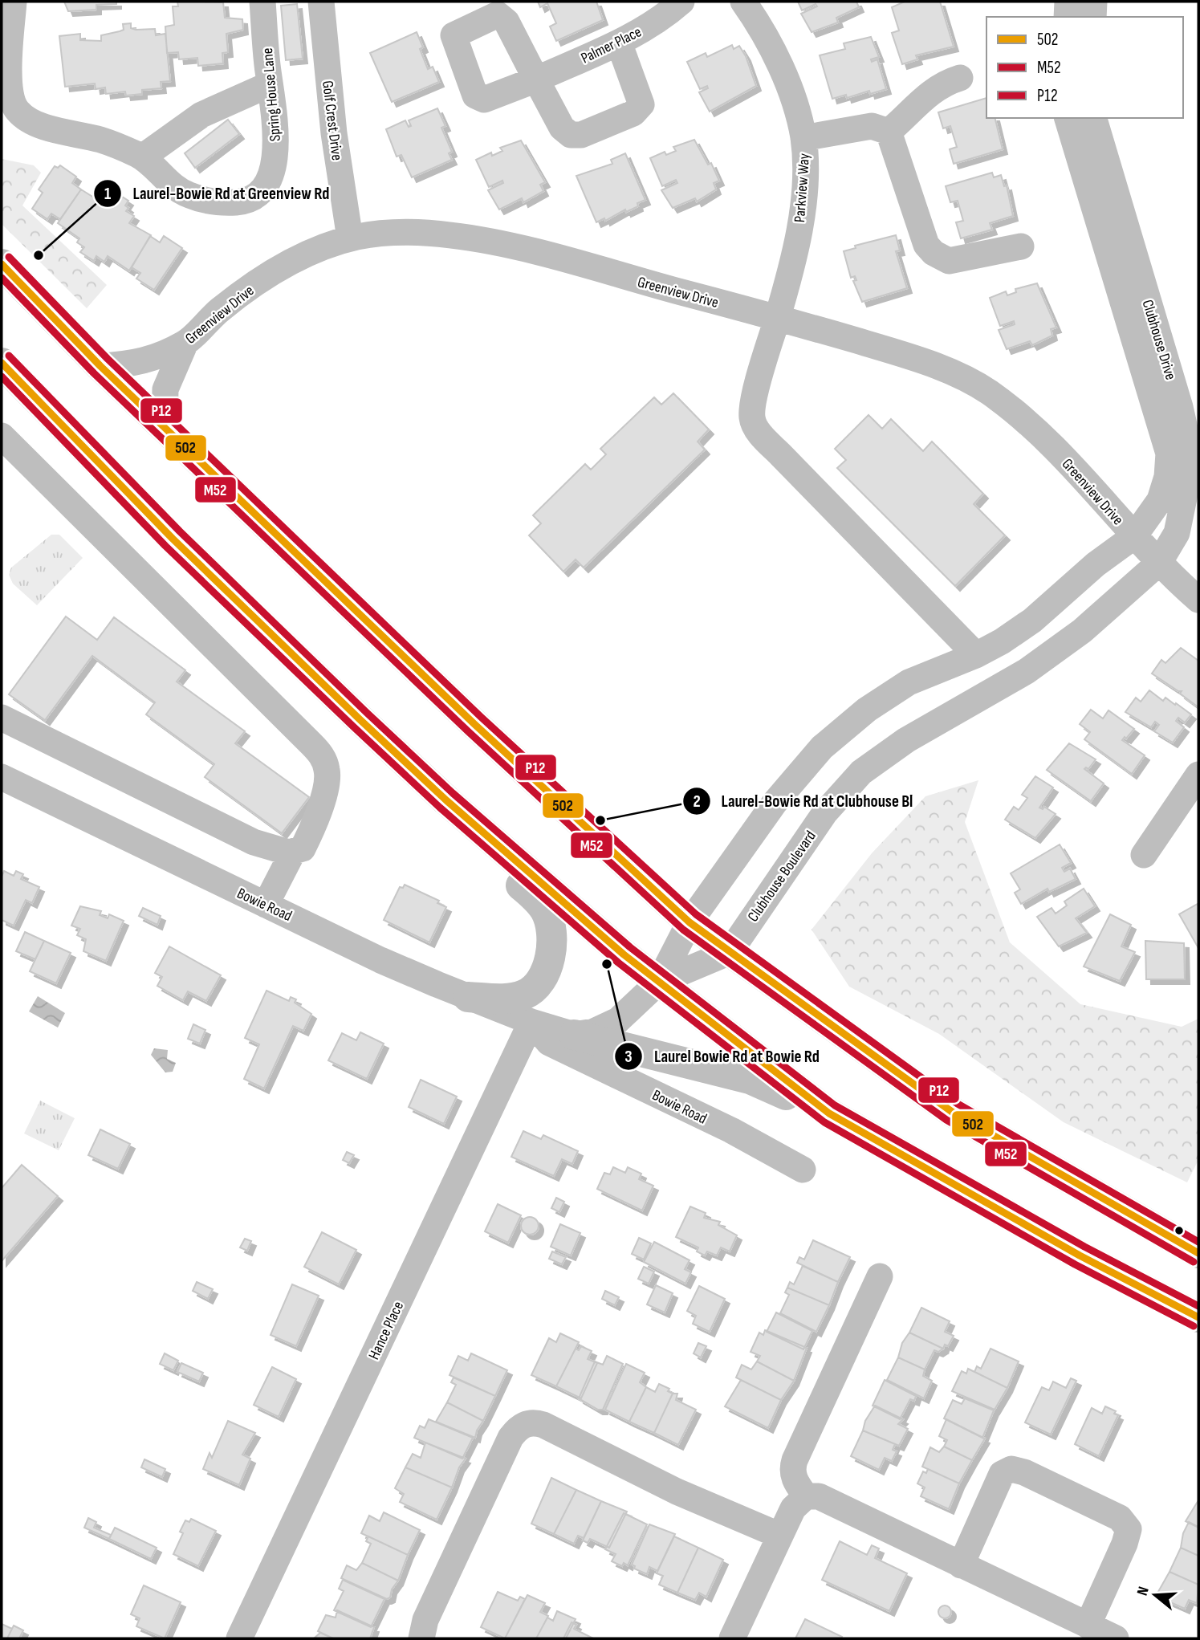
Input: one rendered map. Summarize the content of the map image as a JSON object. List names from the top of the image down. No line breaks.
{"streets":{"street":["Palmer Place","Spring House Lane","Golf Crest Drive","Parkview Way","Greenview Drive","Clubhouse Drive","Clubhouse Boulevard","Bowie Road","Hance Place"]},"crossings":[["Golf Crest Drive","Greenview Drive"],["Parkview Way","Greenview Drive"],["Greenview Drive","Clubhouse Drive"],["Greenview Drive","Clubhouse Boulevard"],["Clubhouse Drive","Clubhouse Boulevard"],["Bowie Road","Hance Place"]],"places":["Laurel-Bowie Rd at Greenview Rd","Laurel-Bowie Rd at Clubhouse Bl","Laurel Bowie Rd at Bowie Rd"],"lines":["transit line P12","transit line 502","transit line M52"],"legend":["502","M52","P12"],"north":"left"}
